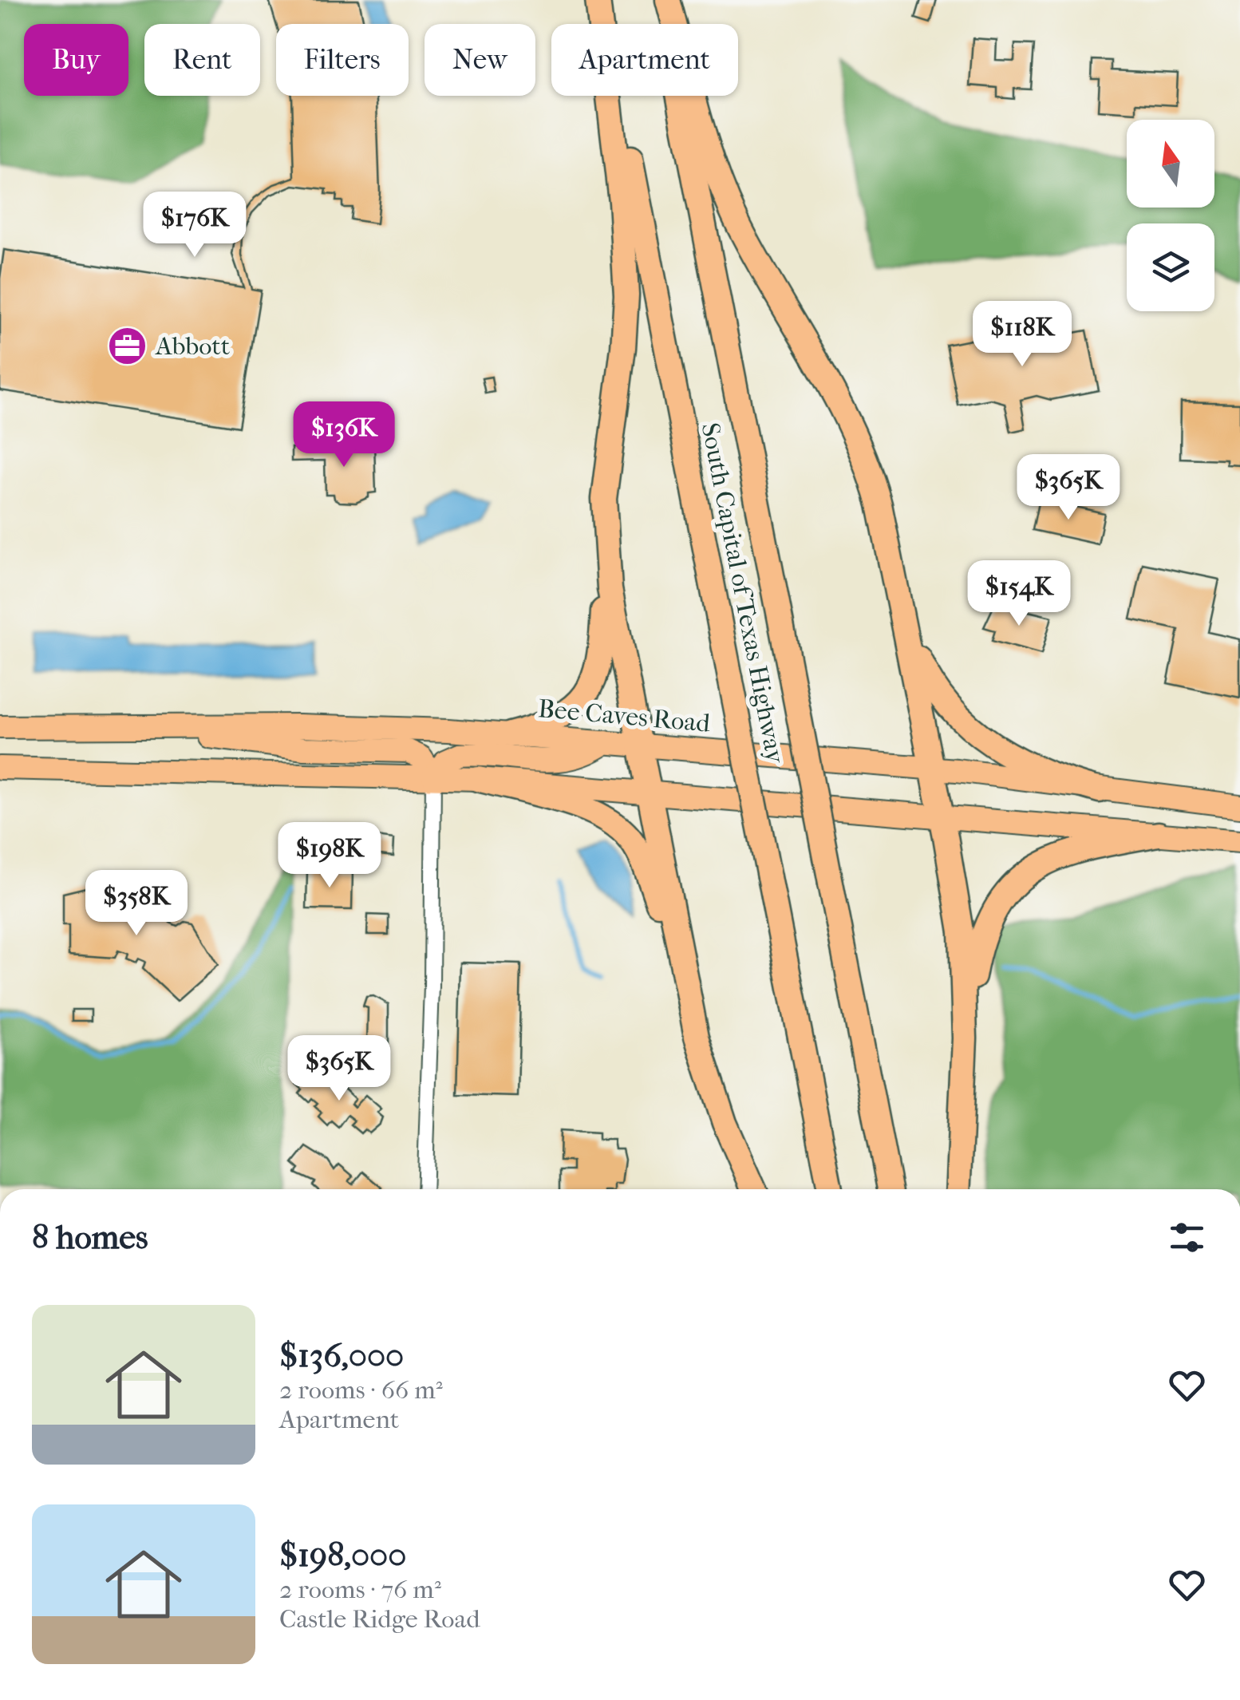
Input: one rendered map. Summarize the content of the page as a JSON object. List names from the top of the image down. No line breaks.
{"streets":{"highway":["South Capital of Texas Highway"],"main road":["Bee Caves Road"]},"places":{"office":["Abbott"]},"north":"top","page":{"chip":["Buy","Rent","Filters","New","Apartment"],"price":["$176K","$118K","$136K","$365K","$154K","$198K","$358K","$365K"],"heading":"8 homes","list":[{"name":"$136,000","note":"2 rooms · 66 m² · Apartment"},{"name":"$198,000","note":"2 rooms · 76 m² · Castle Ridge Road"}]}}
